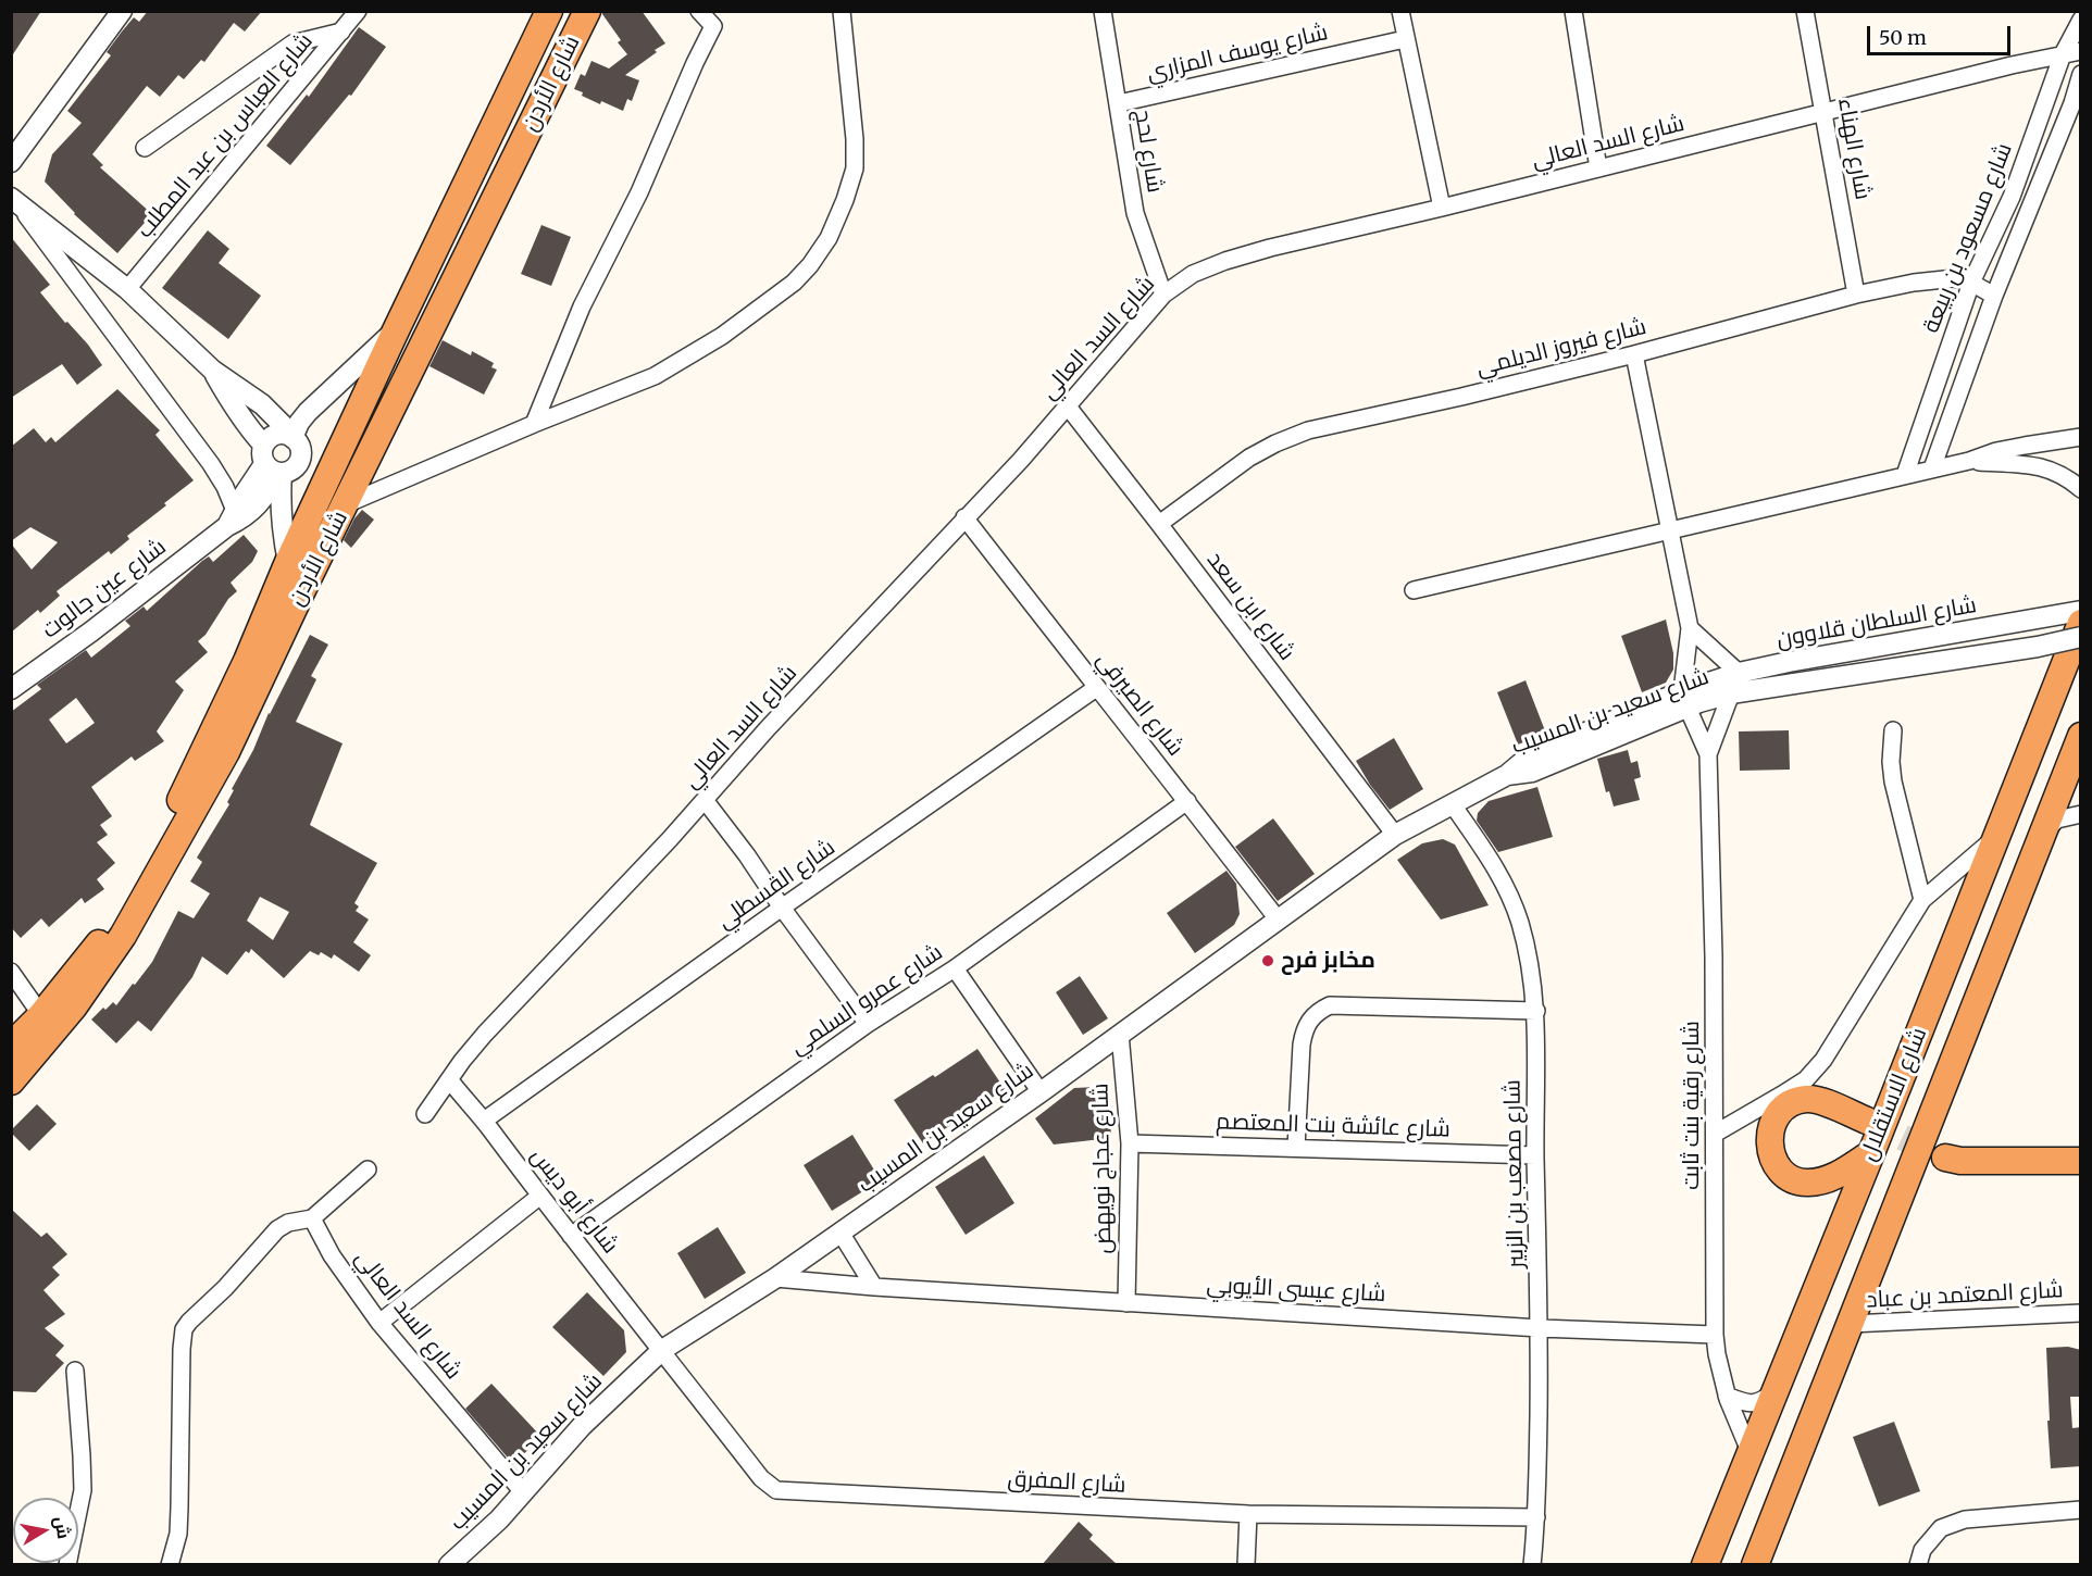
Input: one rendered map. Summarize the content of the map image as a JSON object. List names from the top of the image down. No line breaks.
{"streets":{"highway":["شارع الأردن","شارع الاستقلال"],"street":["شارع يوسف المزاري","شارع العباس بن عبد المطلب","شارع السد العالي","شارع الهناء","شارع لحج","شارع مسعود بن ربيعة","شارع فيروز الديلمي","شارع عين جالوت","شارع ابن سعد","شارع السلطان قلاوون","شارع الصيرفي","شارع سعيد بن المسيب","شارع القسطلي","شارع عمرو السلمي","شارع رقية بنت ثابت","شارع عائشة بنت المعتصم","شارع عجاج نويهض","شارع مصعب بن الزبير","شارع أبو ديس","شارع عيسى الأيوبي","شارع المعتمد بن عباد","شارع المفرق"]},"crossings":[["شارع يوسف المزاري","شارع لحج"],["شارع السد العالي","شارع الهناء"],["شارع السد العالي","شارع لحج"],["شارع السد العالي","شارع مسعود بن ربيعة"],["شارع السد العالي","شارع ابن سعد"],["شارع السد العالي","شارع الصيرفي"],["شارع السد العالي","شارع سعيد بن المسيب"],["شارع السد العالي","شارع أبو ديس"],["شارع الهناء","شارع فيروز الديلمي"],["شارع مسعود بن ربيعة","شارع فيروز الديلمي"],["شارع فيروز الديلمي","شارع ابن سعد"],["شارع ابن سعد","شارع سعيد بن المسيب"],["شارع السلطان قلاوون","شارع سعيد بن المسيب"],["شارع السلطان قلاوون","شارع رقية بنت ثابت"],["شارع الصيرفي","شارع سعيد بن المسيب"],["شارع الصيرفي","شارع القسطلي"],["شارع الصيرفي","شارع عمرو السلمي"],["شارع سعيد بن المسيب","شارع رقية بنت ثابت"],["شارع سعيد بن المسيب","شارع عجاج نويهض"],["شارع سعيد بن المسيب","شارع مصعب بن الزبير"],["شارع سعيد بن المسيب","شارع أبو ديس"],["شارع سعيد بن المسيب","شارع عيسى الأيوبي"],["شارع سعيد بن المسيب","شارع المفرق"],["شارع القسطلي","شارع أبو ديس"],["شارع عمرو السلمي","شارع أبو ديس"],["شارع الاستقلال","شارع رقية بنت ثابت"],["شارع الاستقلال","شارع المعتمد بن عباد"],["شارع رقية بنت ثابت","شارع عيسى الأيوبي"],["شارع عائشة بنت المعتصم","شارع عجاج نويهض"],["شارع عائشة بنت المعتصم","شارع مصعب بن الزبير"],["شارع عجاج نويهض","شارع عيسى الأيوبي"],["شارع مصعب بن الزبير","شارع عيسى الأيوبي"],["شارع مصعب بن الزبير","شارع المفرق"],["شارع أبو ديس","شارع المفرق"]],"places":["مخابز فرح"],"scale_bar":"50 m","north":"right"}
